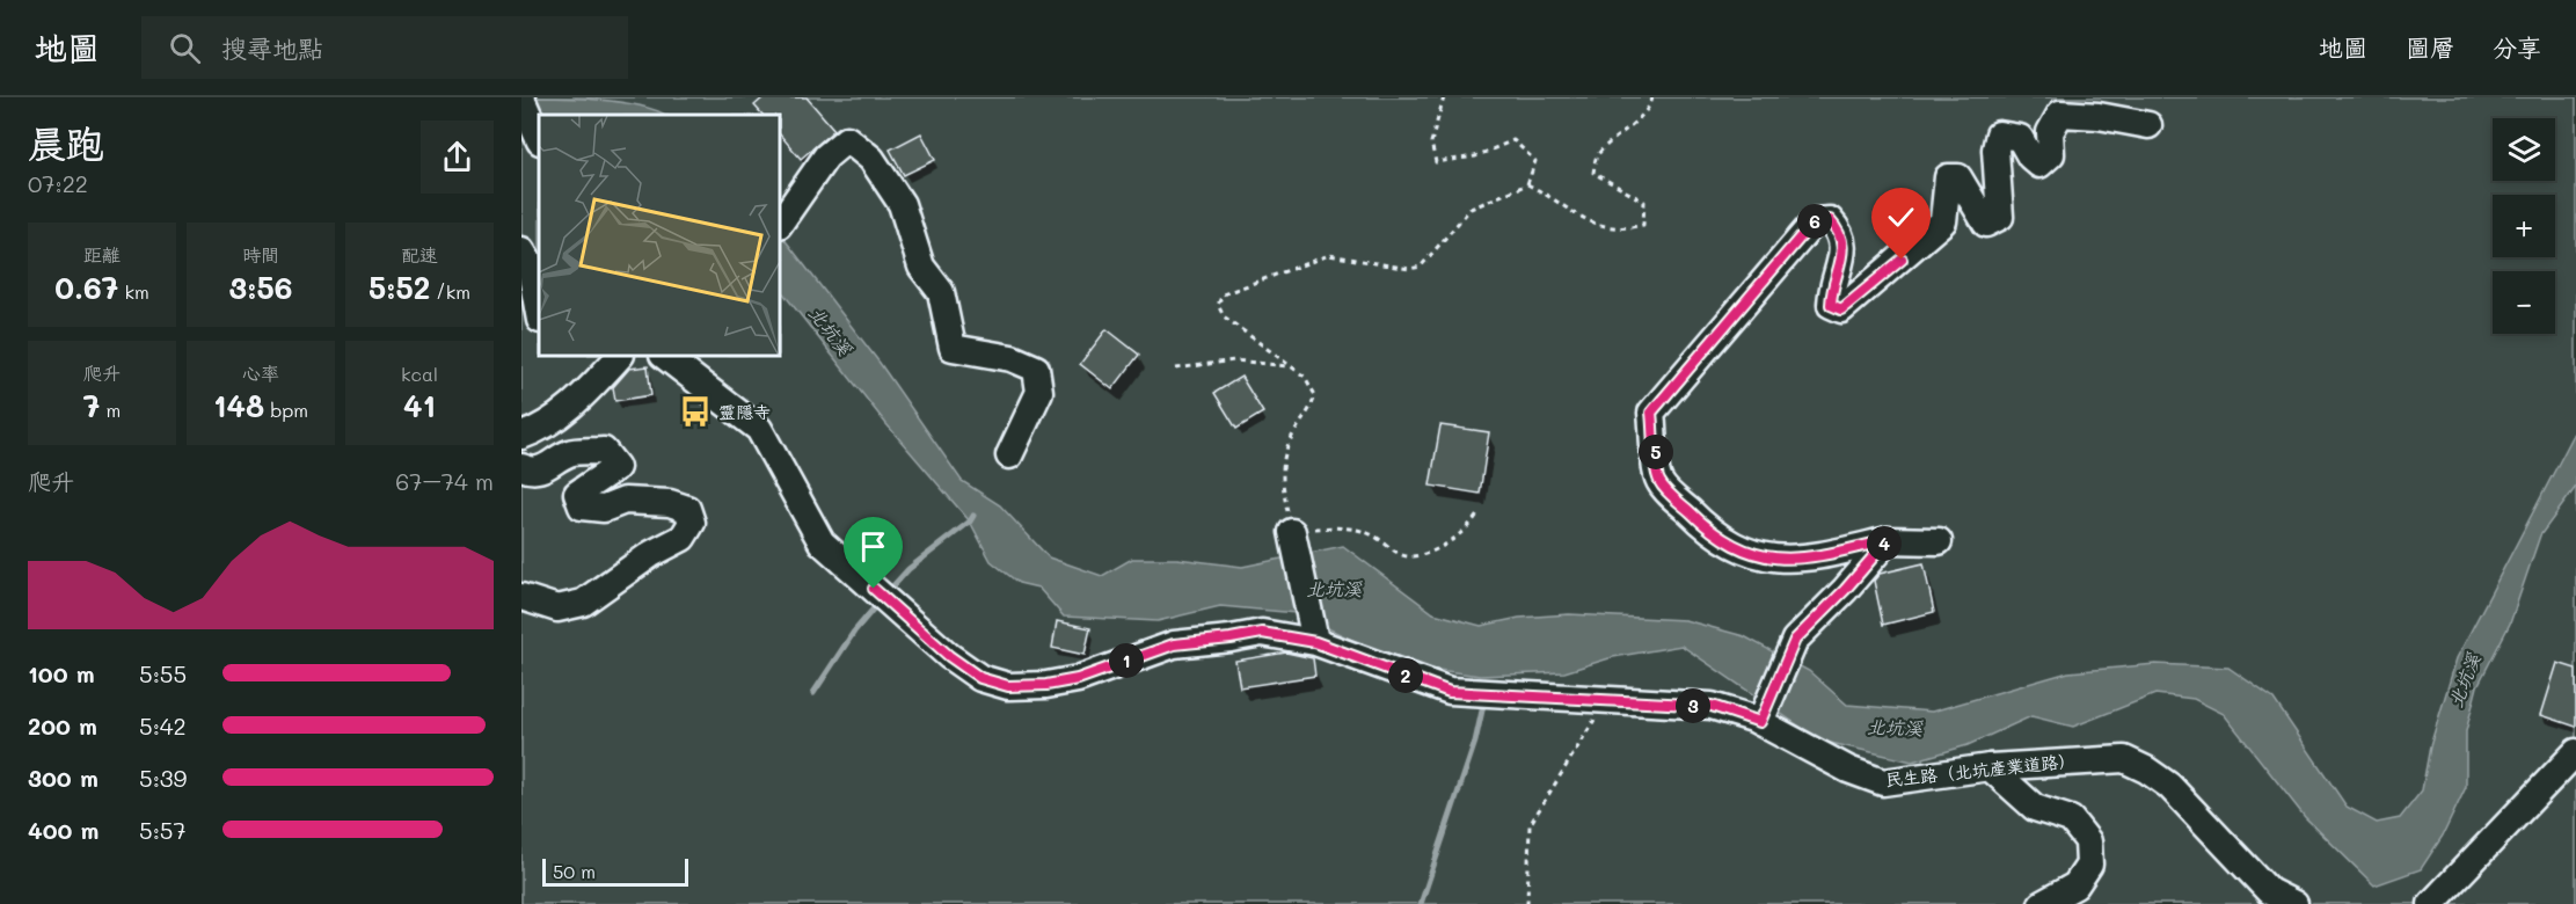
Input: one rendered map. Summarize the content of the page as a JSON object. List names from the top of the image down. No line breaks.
{"streets":{"street":["民生路（北坑產業道路）"]},"water":["北坑溪"],"places":{"bus stop":["靈隱寺"]},"scale_bar":"50 m","page":{"header":"地圖","search":"搜尋地點","nav":["地圖","圖層","分享"],"heading":["晨跑","07:22"],"map_buttons":["+","−"],"pins":["6","5","4","1","2","3"],"stats":[["距離","0.67 km"],["時間","3:56"],["配速","5:52 /km"],["爬升","7 m"],["心率","148 bpm"],["kcal","41"]],"chart":["爬升","67–74 m"],"list":[{"name":"100 m","note":"5:55"},{"name":"200 m","note":"5:42"},{"name":"300 m","note":"5:39"},{"name":"400 m","note":"5:57"}],"scale":"50 m"}}
